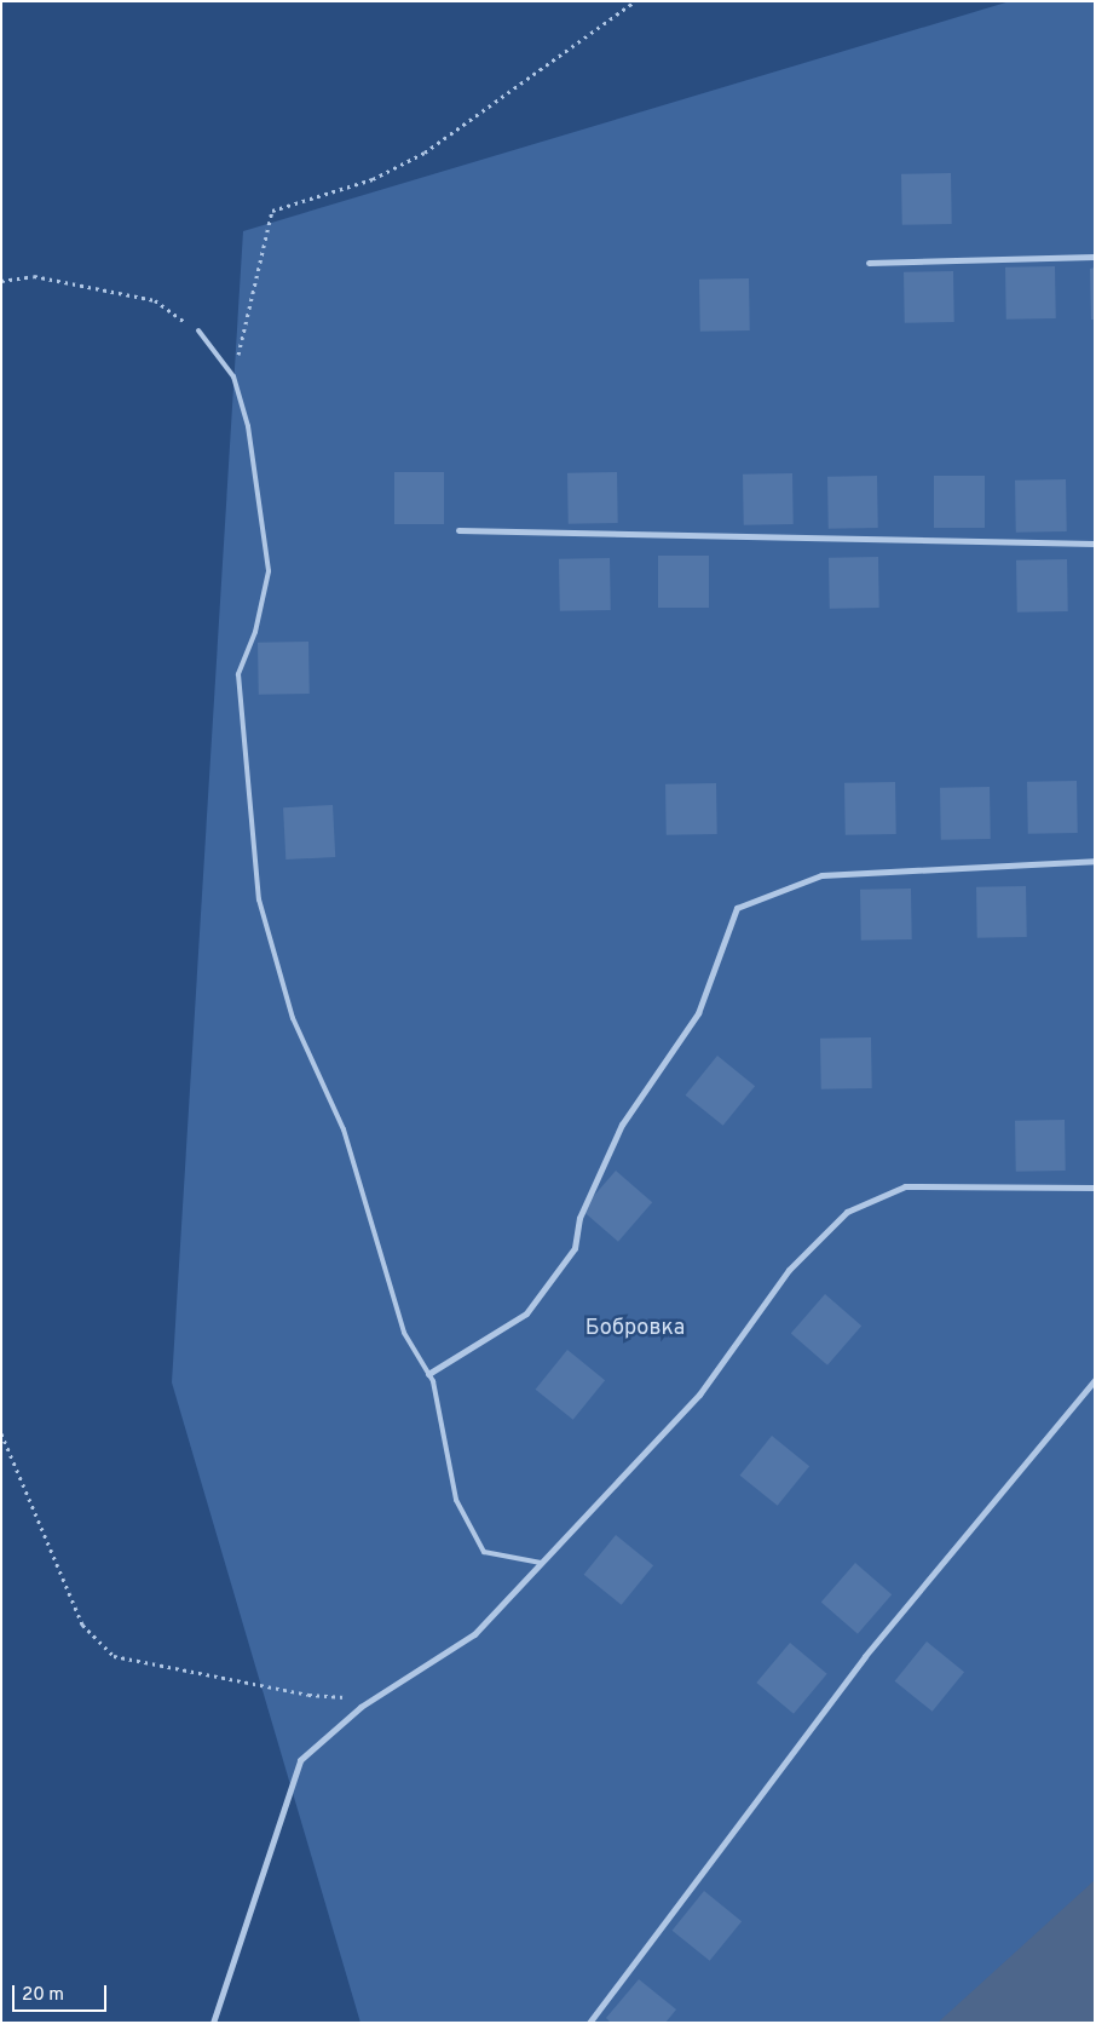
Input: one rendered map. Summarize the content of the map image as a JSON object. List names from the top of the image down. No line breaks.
{"parks":["Бобровка"],"scale_bar":"20 m"}
